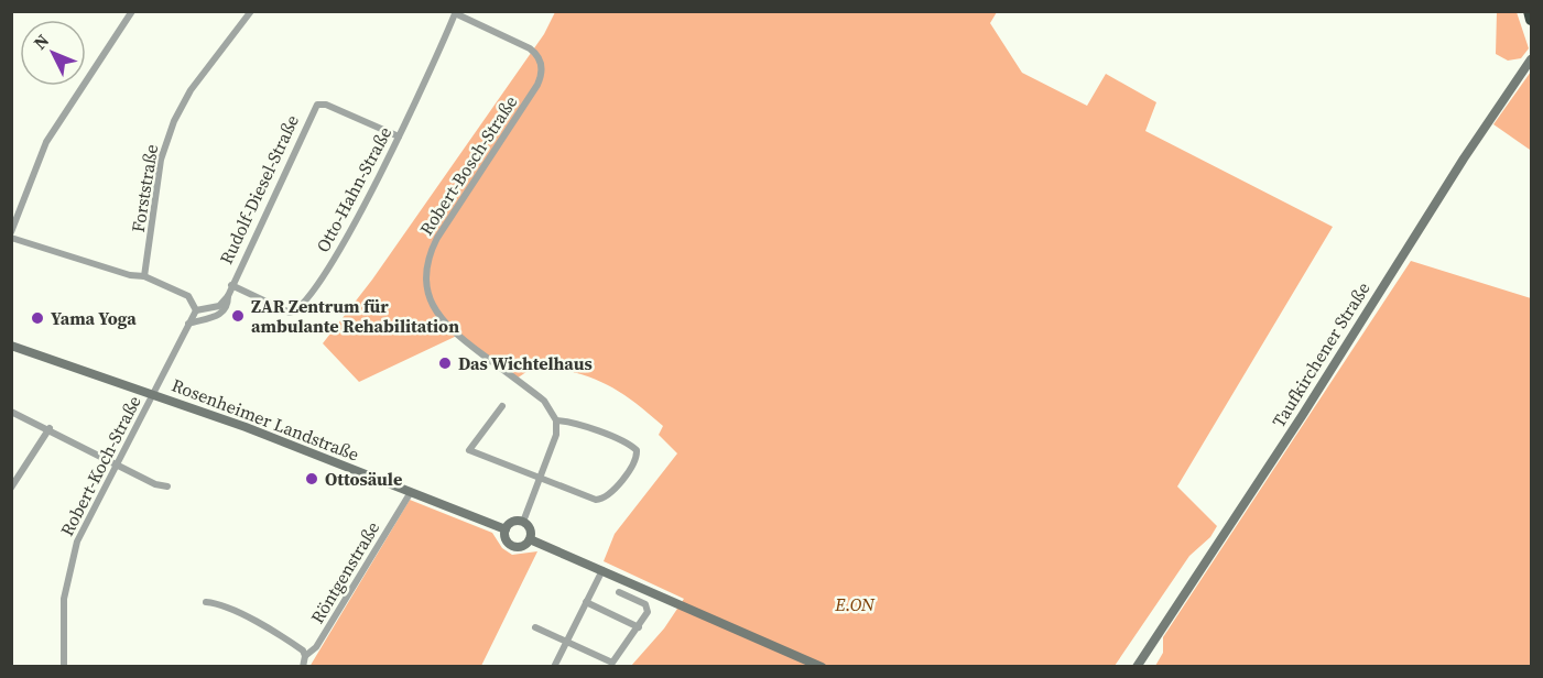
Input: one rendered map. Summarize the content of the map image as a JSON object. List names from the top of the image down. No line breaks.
{"streets":{"main road":["Taufkirchener Straße","Rosenheimer Landstraße"],"street":["Robert-Bosch-Straße","Forststraße","Rudolf-Diesel-Straße","Otto-Hahn-Straße","Robert-Koch-Straße","Röntgenstraße"]},"crossings":[["Robert-Bosch-Straße","Otto-Hahn-Straße"],["Rudolf-Diesel-Straße","Otto-Hahn-Straße"],["Rosenheimer Landstraße","Robert-Koch-Straße"],["Rosenheimer Landstraße","Röntgenstraße"]],"parks":["E.ON"],"places":["ZAR Zentrum für ambulante Rehabilitation","Yama Yoga","Das Wichtelhaus","Ottosäule"],"north":"top left"}
